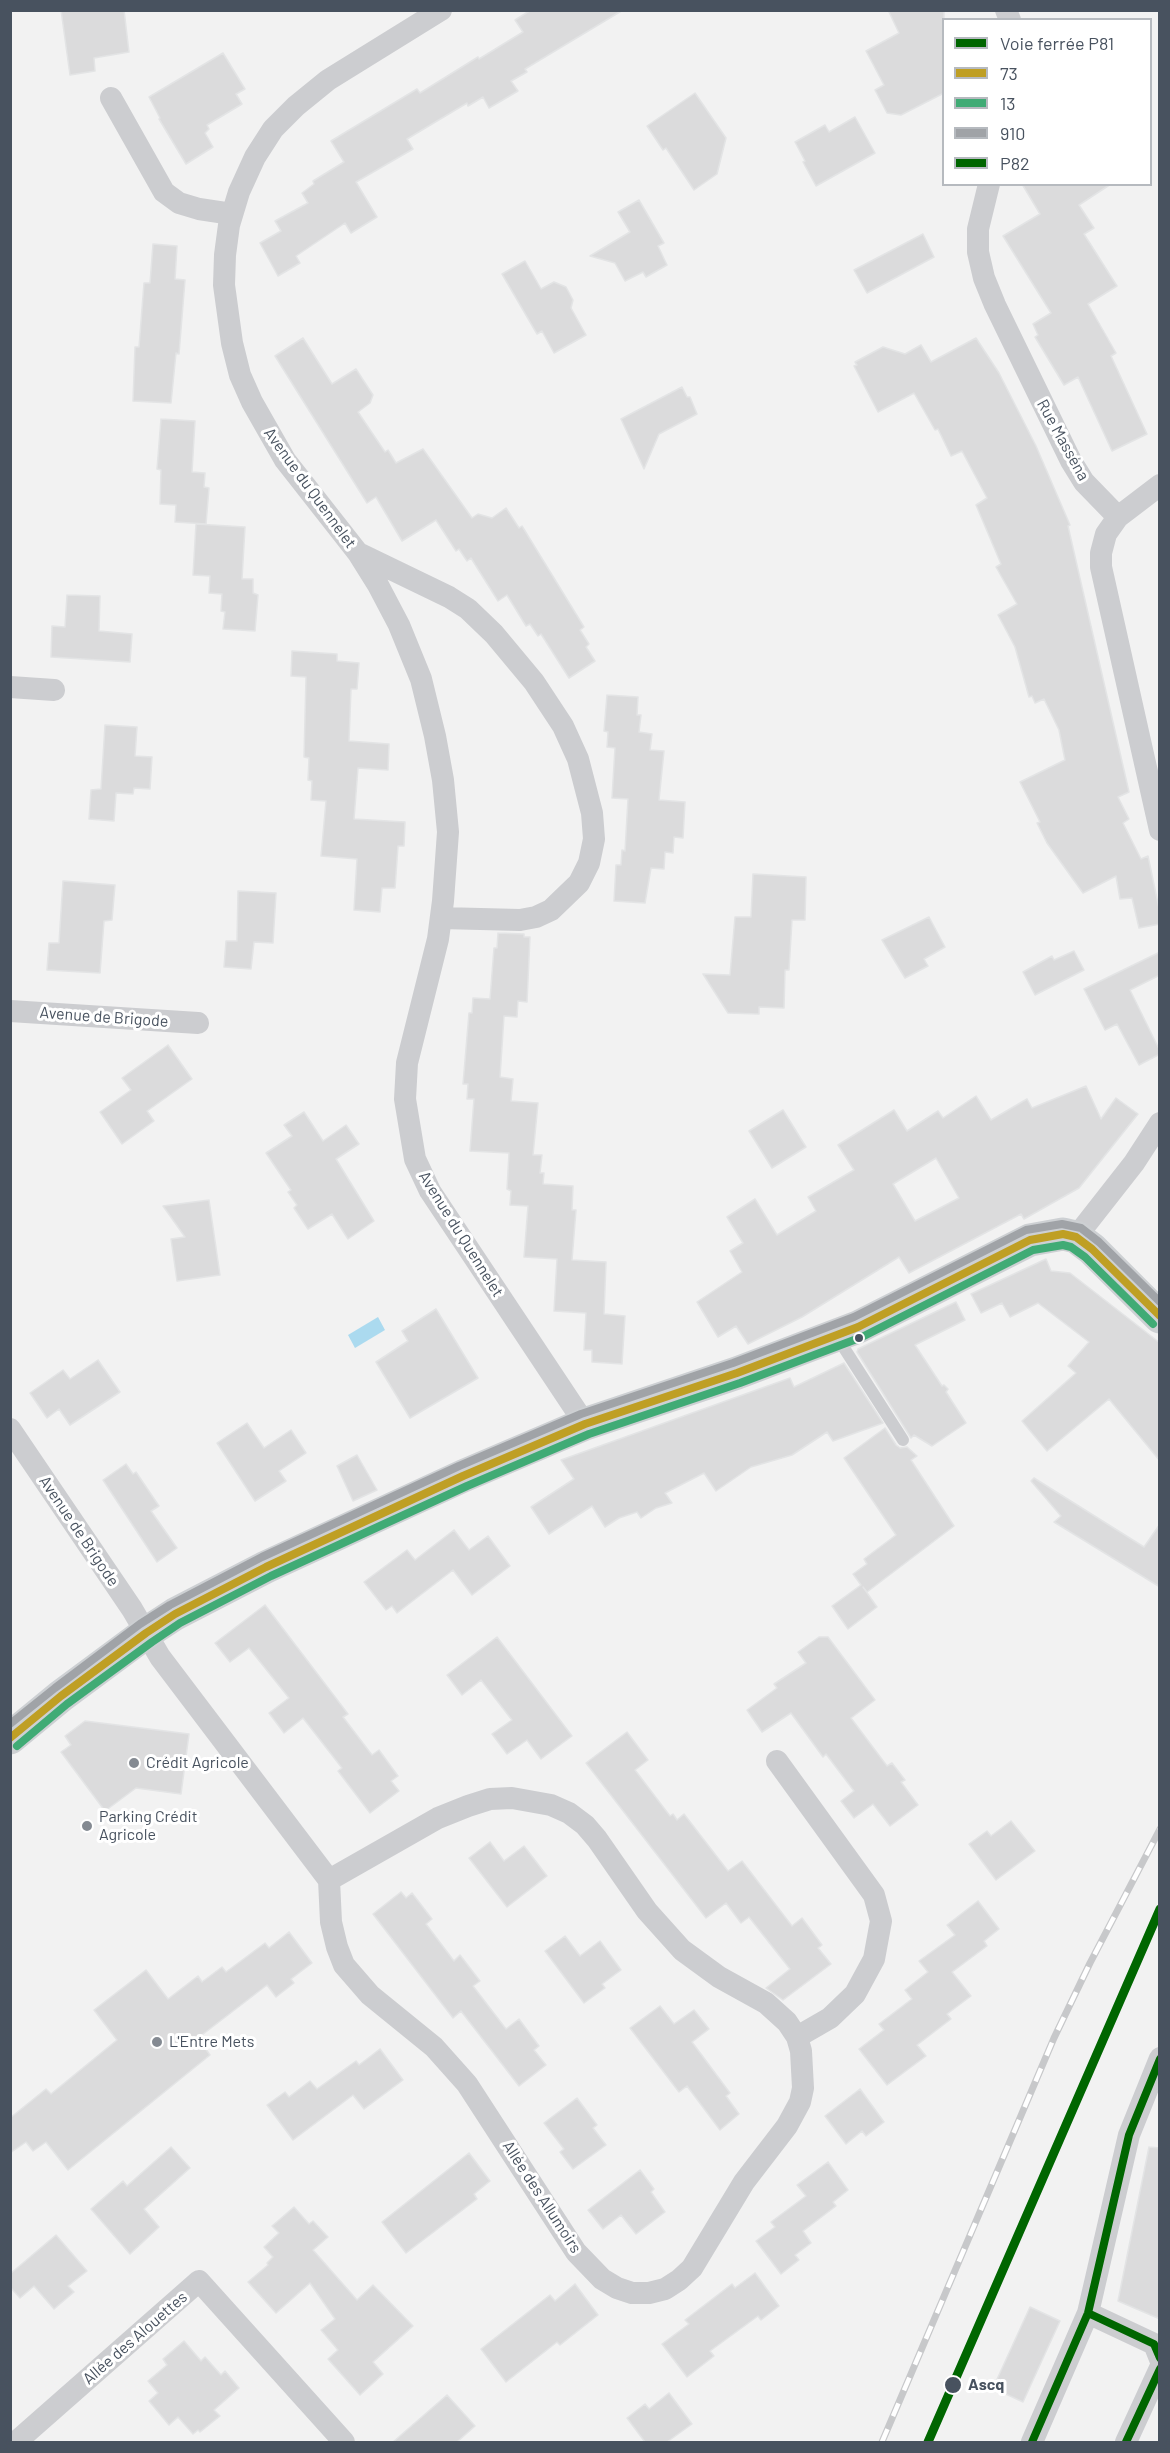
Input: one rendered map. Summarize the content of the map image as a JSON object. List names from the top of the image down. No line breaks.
{"streets":{"street":["Rue Masséna","Avenue du Quennelet","Avenue de Brigode","Allée des Allumoirs","Allée des Alouettes"]},"places":["Crédit Agricole","Parking Crédit Agricole","L'Entre Mets","Ascq"],"lines":["transit line 910","transit line 73","transit line 13","rail line P81","transit line P82"],"legend":["Voie ferrée P81","73","13","910","P82"]}
